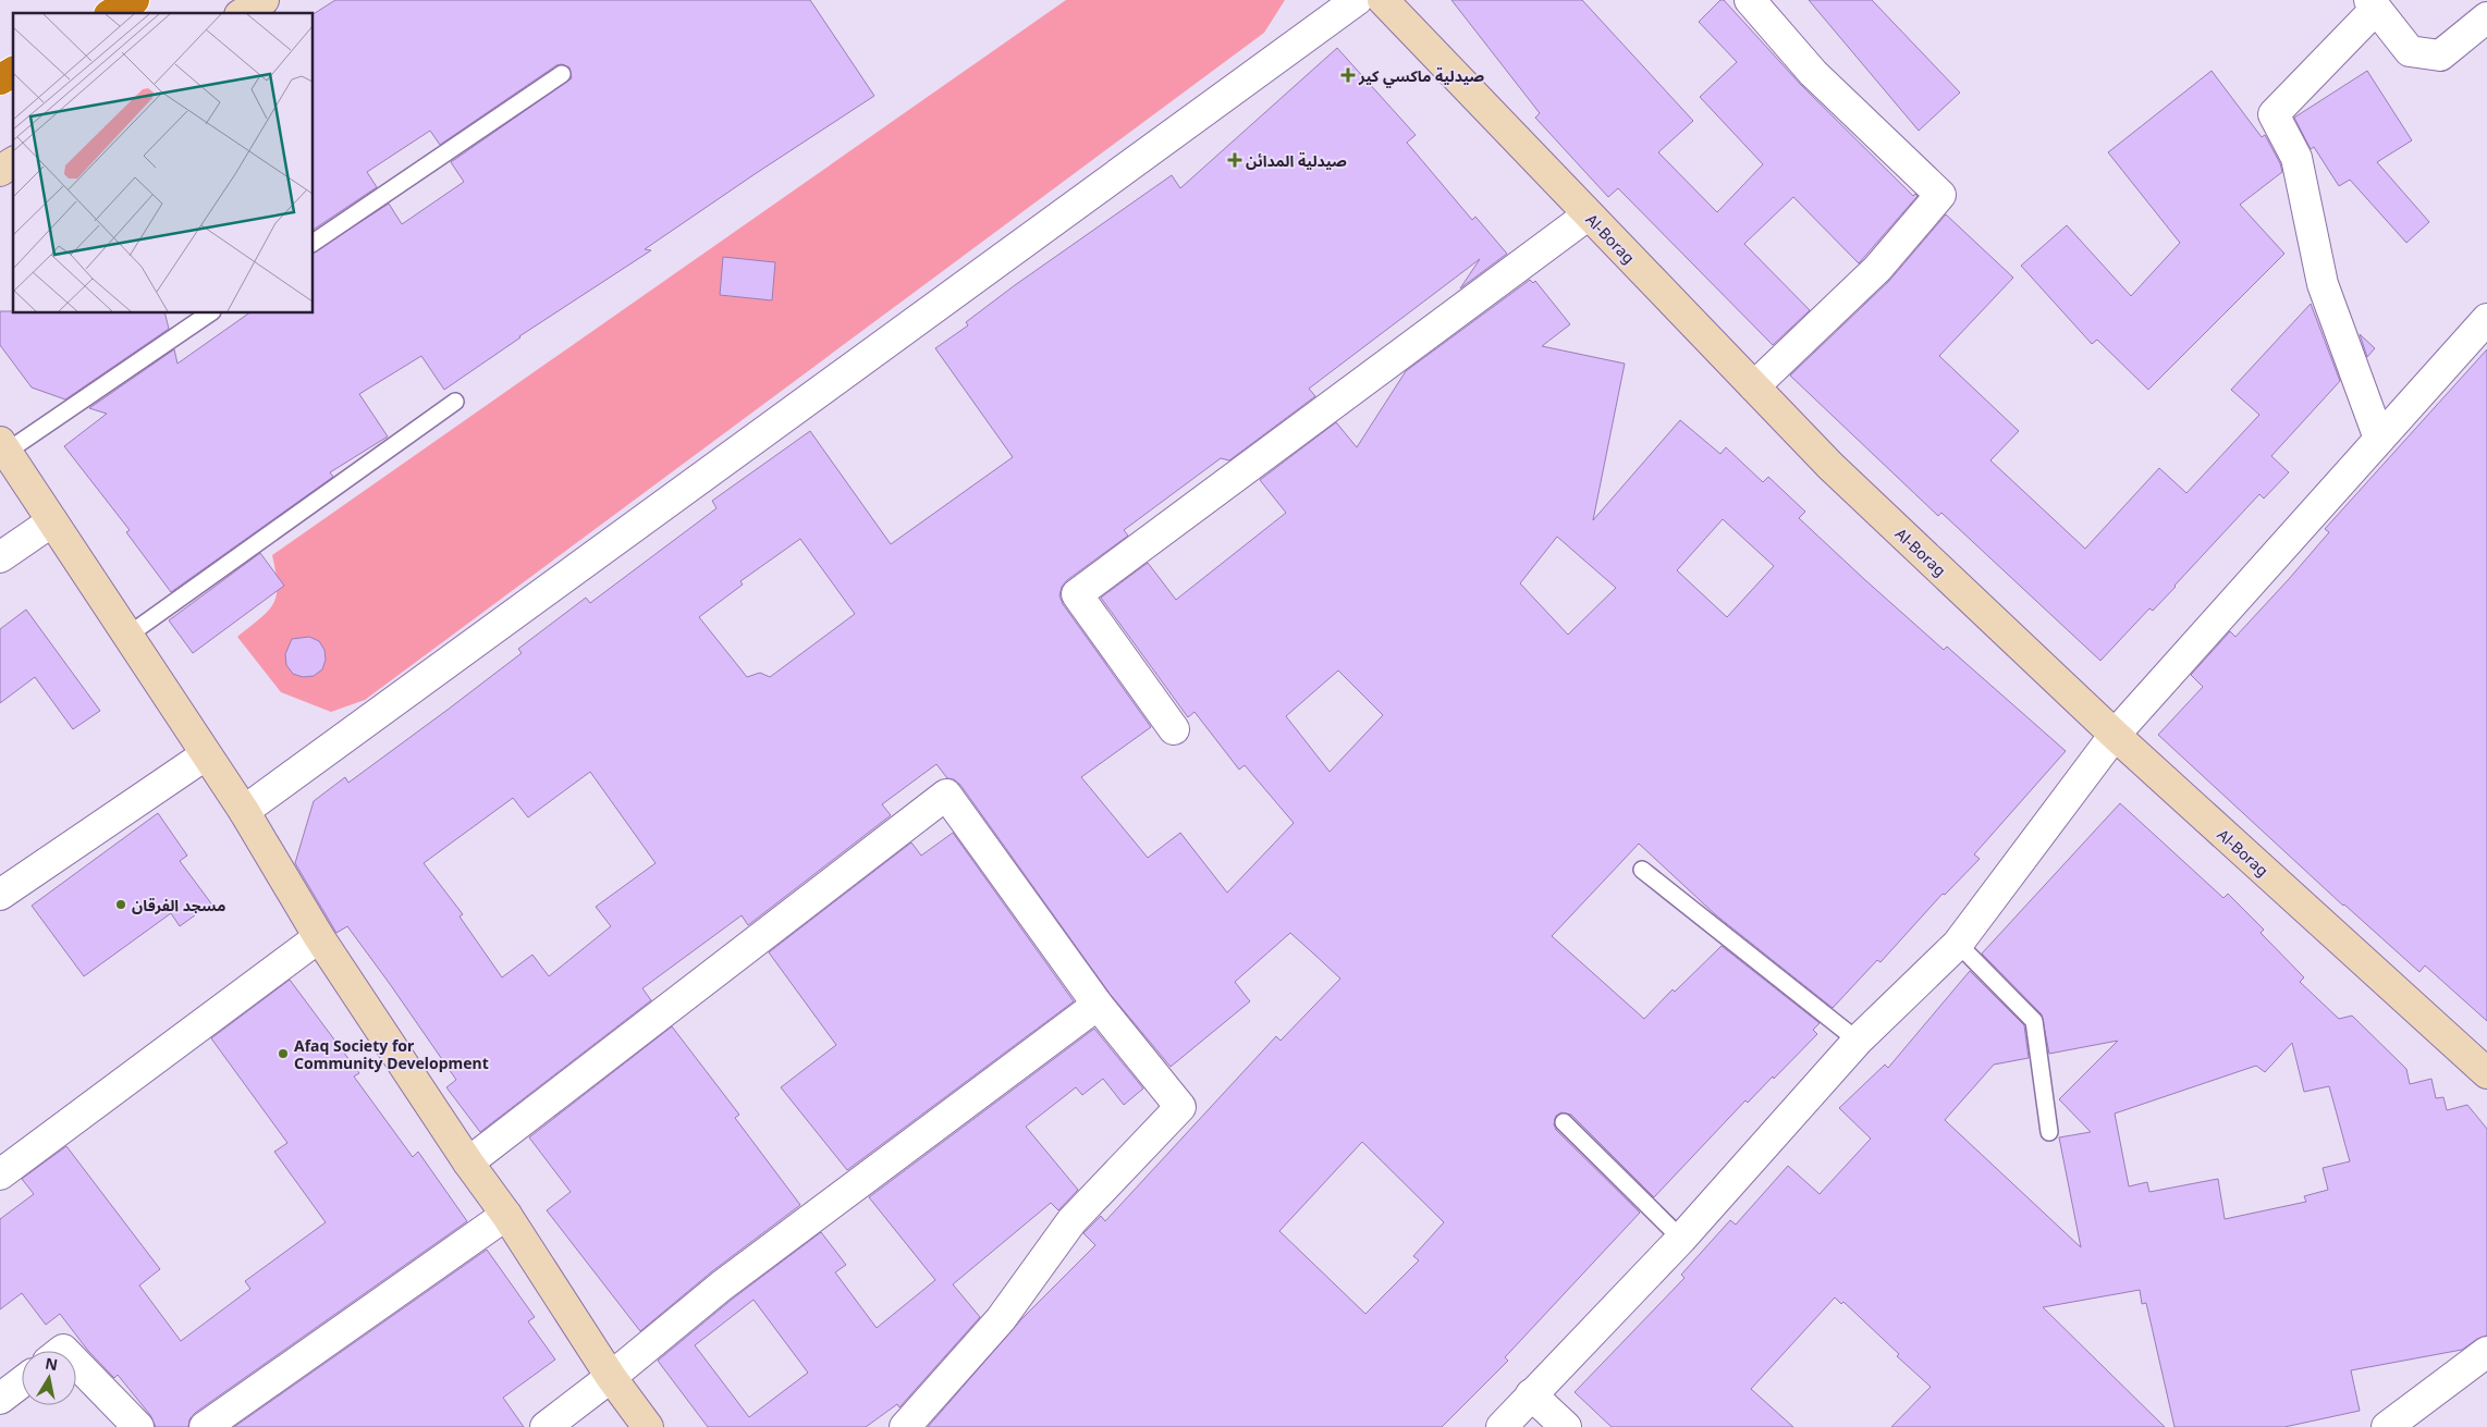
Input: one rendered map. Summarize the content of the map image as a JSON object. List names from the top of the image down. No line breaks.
{"streets":{"street":["Al-Borag"]},"places":{"health":["صيدلية ماكسي كير","صيدلية المدائن"],"other":["مسجد الفرقان","Afaq Society for Community Development"]},"north":"top"}
